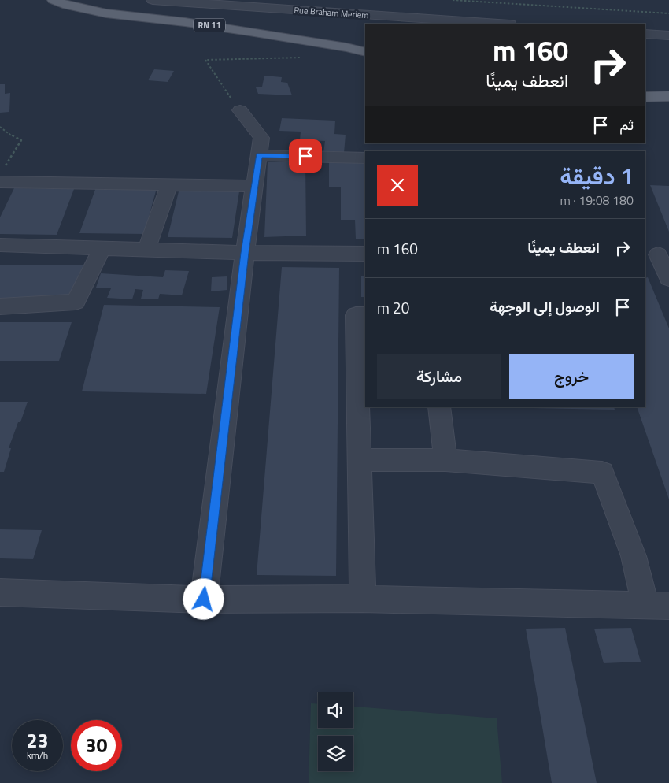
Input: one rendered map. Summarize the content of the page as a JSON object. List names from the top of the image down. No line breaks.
{"streets":{"main road":["RN 11"],"street":["Rue Braham Meriem"]},"page":{"turn":["160 m","انعطف يمينًا"],"then":"ثم","heading":["1 دقيقة","180 m · 19:08"],"list":[{"name":"انعطف يمينًا","value":"160 m"},{"name":"الوصول إلى الوجهة","value":"20 m"}],"buttons":["خروج","مشاركة"],"speed":"23 km/h","limit":"30"}}
